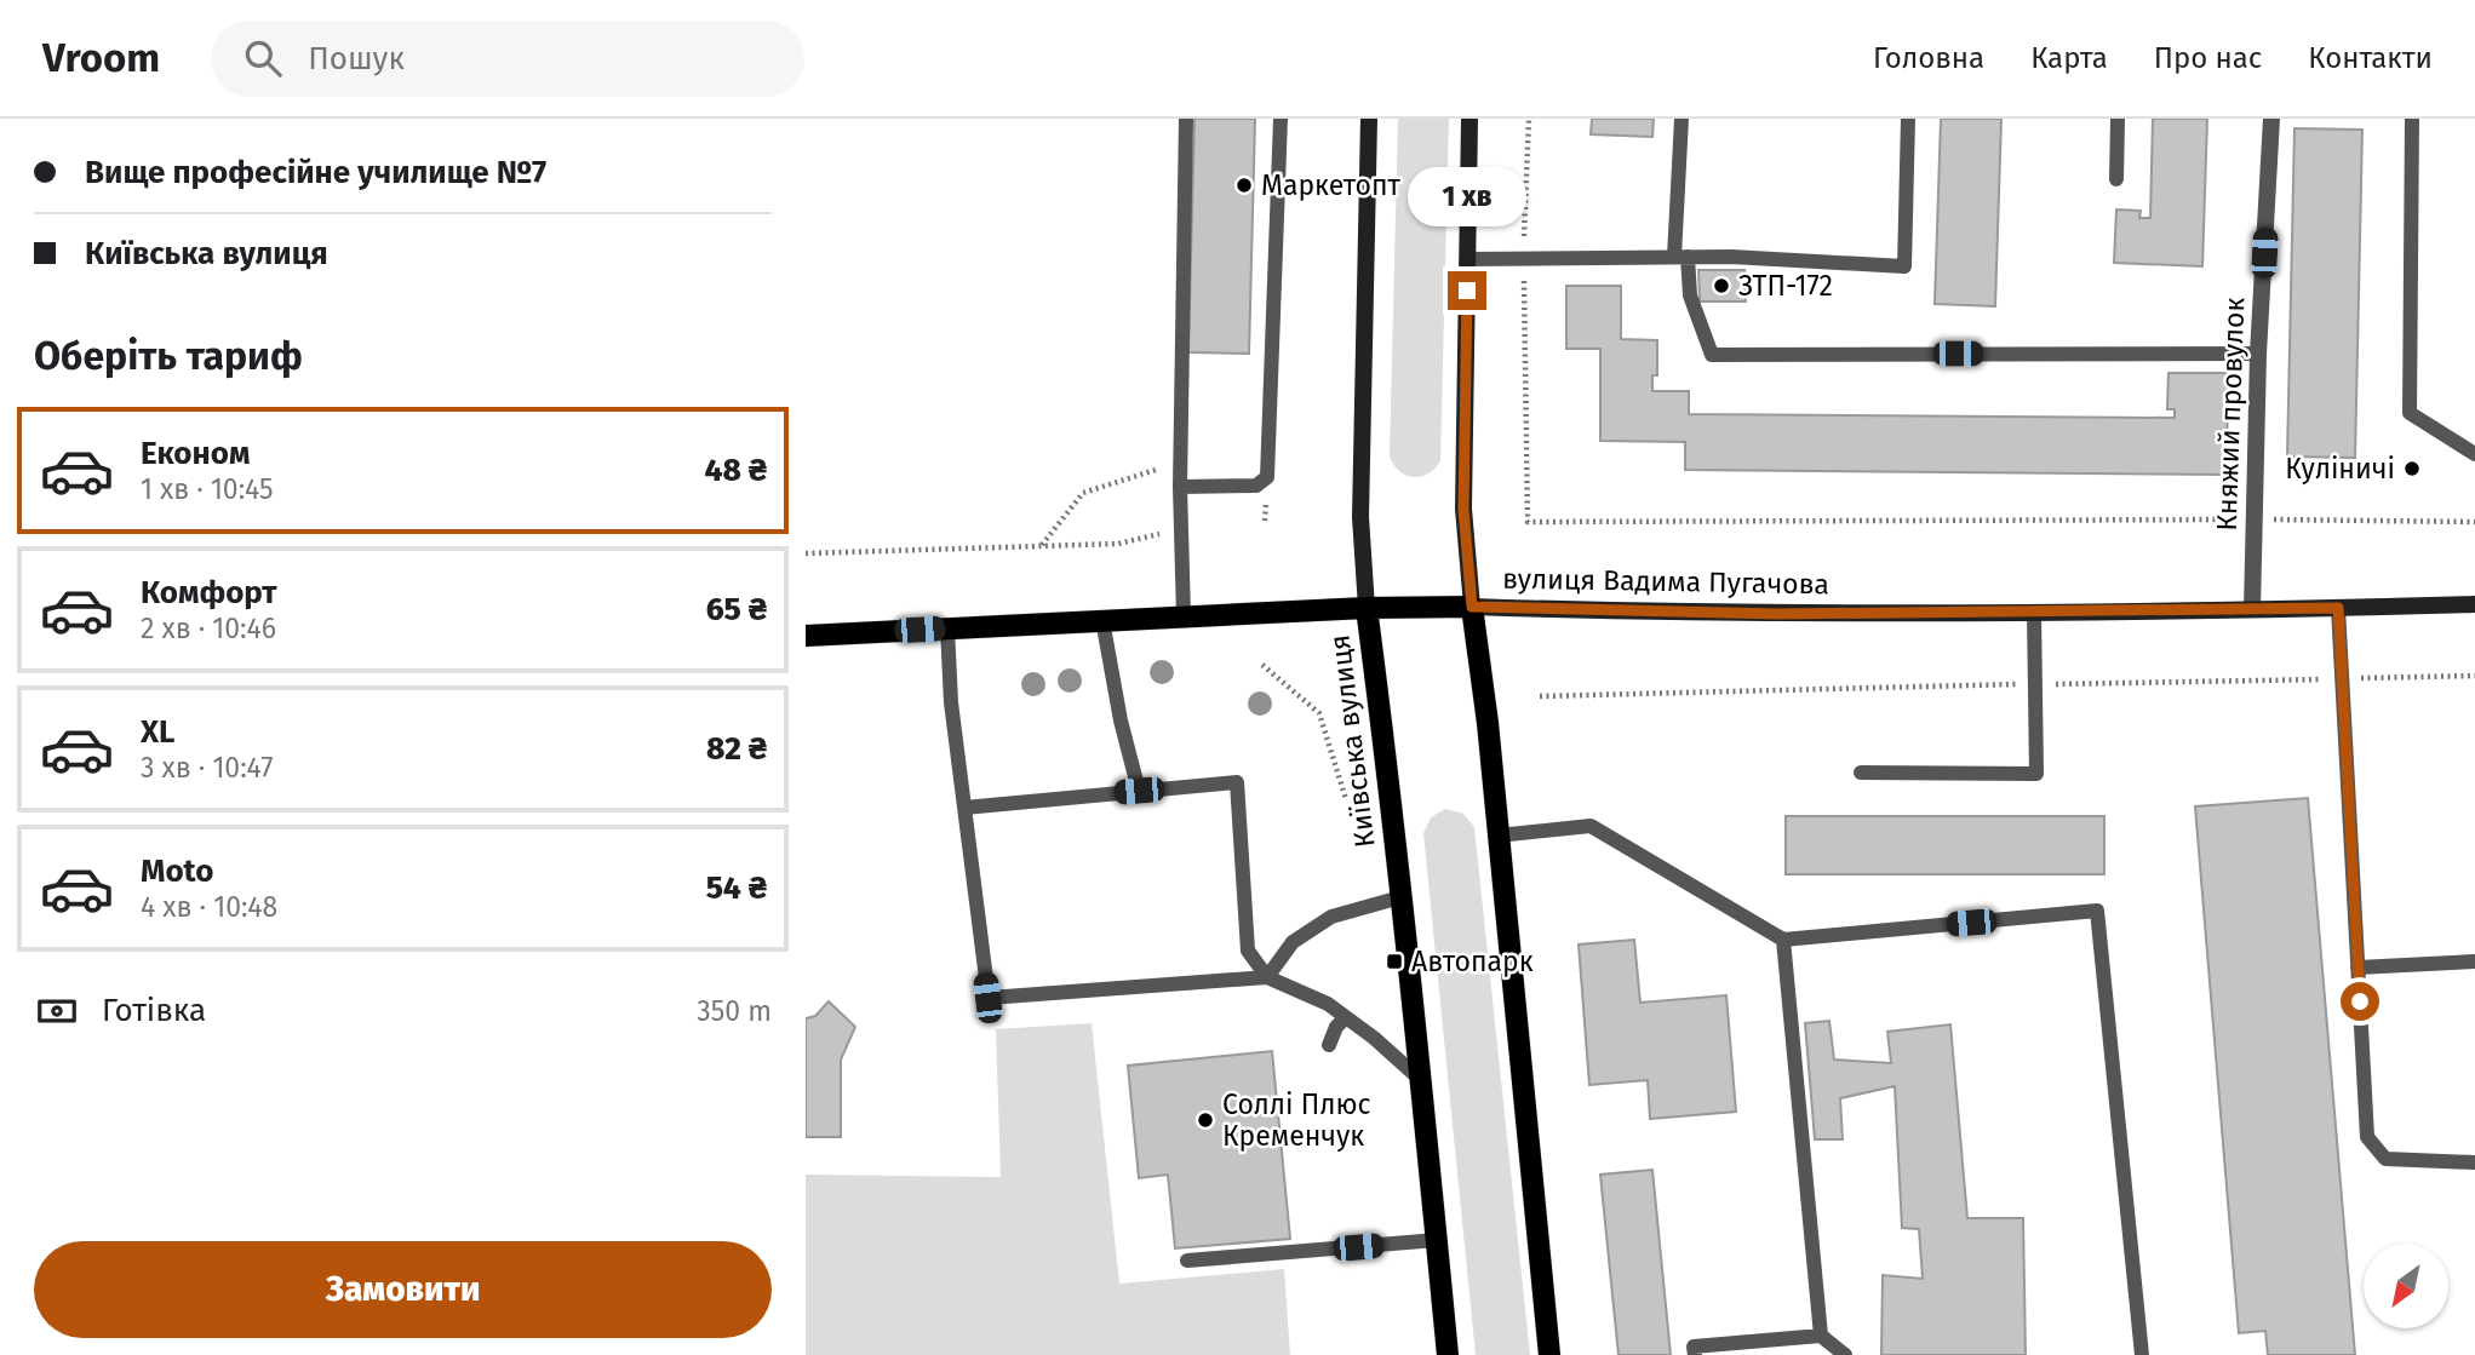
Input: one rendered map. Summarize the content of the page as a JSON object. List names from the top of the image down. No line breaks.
{"streets":{"main road":["вулиця Вадима Пугачова","Київська вулиця"],"street":["Княжий провулок"]},"crossings":[["Княжий провулок","вулиця Вадима Пугачова"],["вулиця Вадима Пугачова","Київська вулиця"]],"places":{"other":["Маркетопт","ЗТП-172","Куліничі","Соллі Плюс Кременчук"],"transit":["Автопарк"]},"north":"bottom left","page":{"header":"Vroom","search":"Пошук","nav":["Головна","Карта","Про нас","Контакти"],"banner":["Вище професійне училище №7","Київська вулиця"],"bubble":"1 хв","heading":"Оберіть тариф","list":[{"name":"Економ","note":"1 хв · 10:45","value":"48 ₴"},{"name":"Комфорт","note":"2 хв · 10:46","value":"65 ₴"},{"name":"XL","note":"3 хв · 10:47","value":"82 ₴"},{"name":"Moto","note":"4 хв · 10:48","value":"54 ₴"}],"pay":["Готівка","350 m"],"buttons":"Замовити"}}
